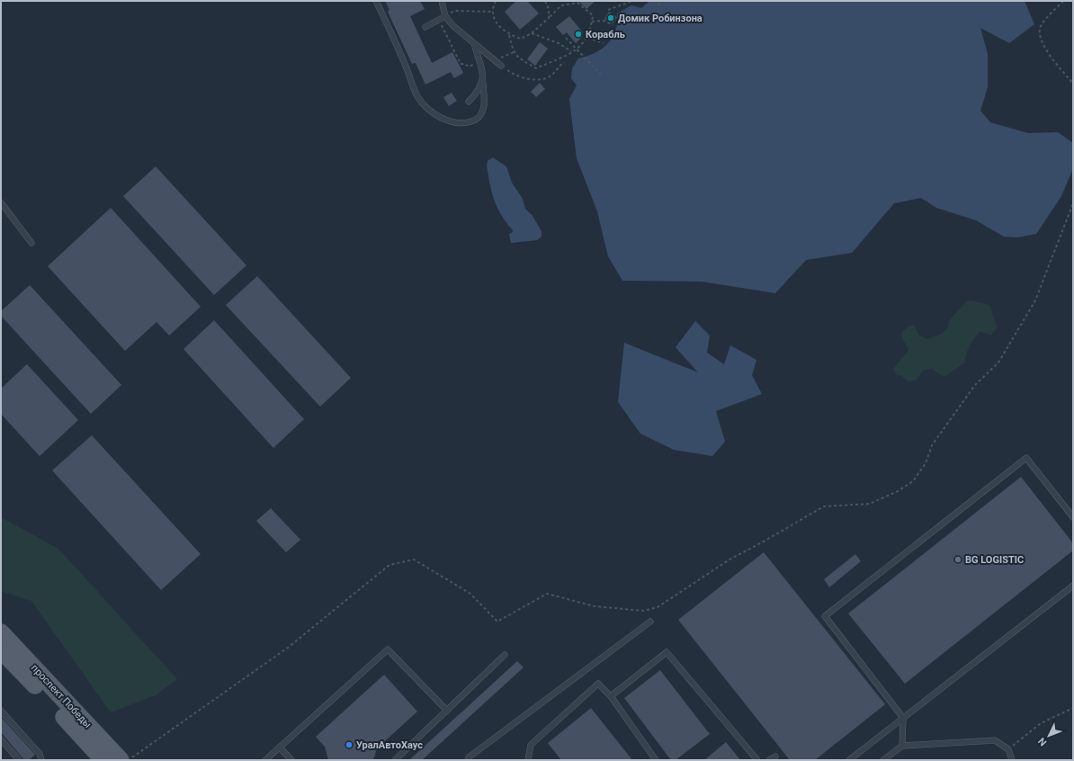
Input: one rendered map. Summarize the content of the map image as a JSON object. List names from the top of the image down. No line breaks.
{"streets":{"main road":["проспект Победы"]},"places":["Домик Робинзона","Корабль","BG LOGISTIC","УралАвтоХаус"],"north":"bottom left"}
